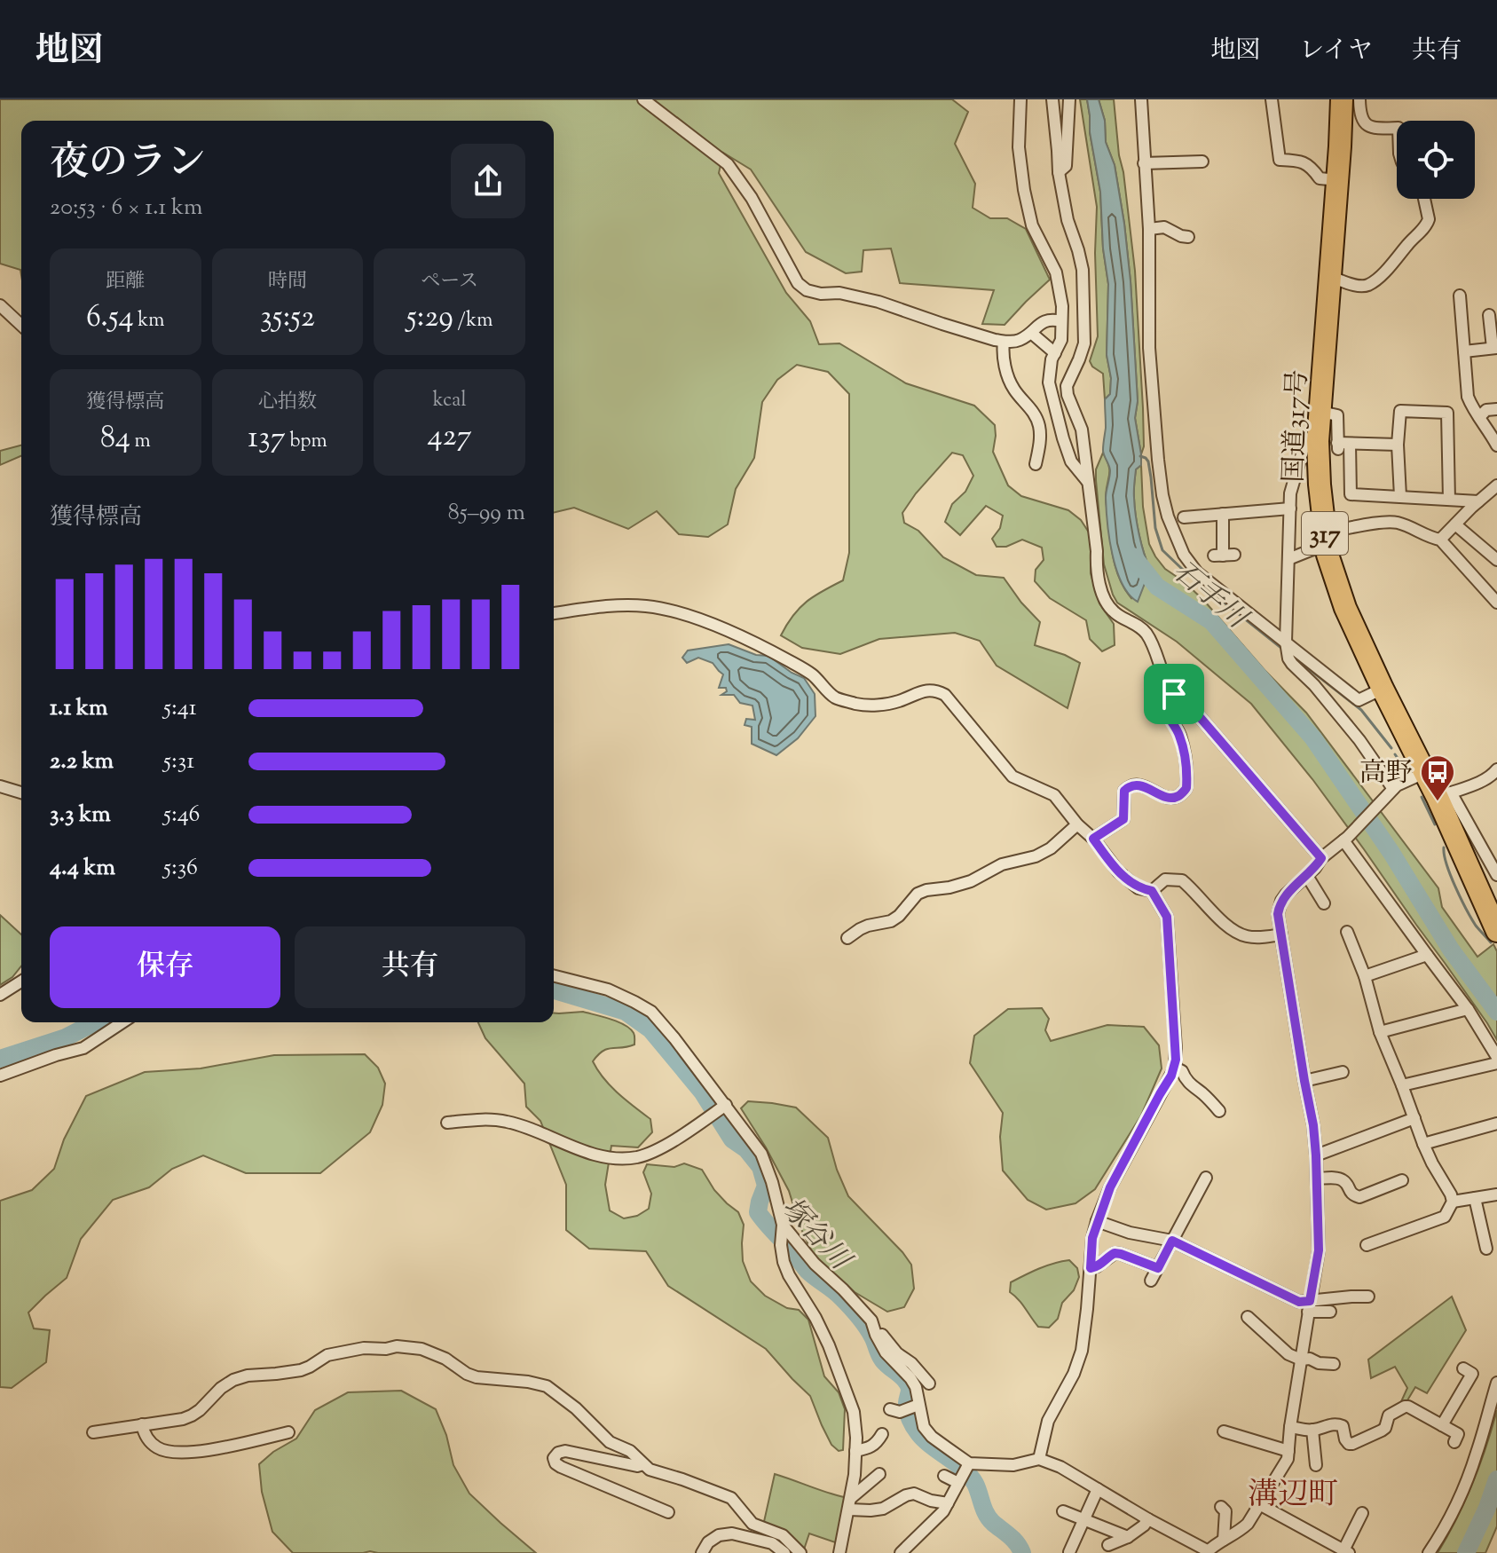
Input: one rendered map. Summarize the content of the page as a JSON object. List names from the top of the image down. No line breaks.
{"streets":{"highway":["国道317号","317"]},"districts":["溝辺町"],"water":["石手川","塚谷川"],"places":{"bus stop":["高野"]},"page":{"header":"地図","nav":["地図","レイヤ","共有"],"heading":["夜のラン","20:53 · 6 × 1.1 km"],"stats":[["距離","6.54 km"],["時間","35:52"],["ペース","5:29 /km"],["獲得標高","84 m"],["心拍数","137 bpm"],["kcal","427"]],"chart":["獲得標高","85–99 m"],"list":[{"name":"1.1 km","note":"5:41"},{"name":"2.2 km","note":"5:31"},{"name":"3.3 km","note":"5:46"},{"name":"4.4 km","note":"5:36"}],"buttons":["保存","共有"]}}
